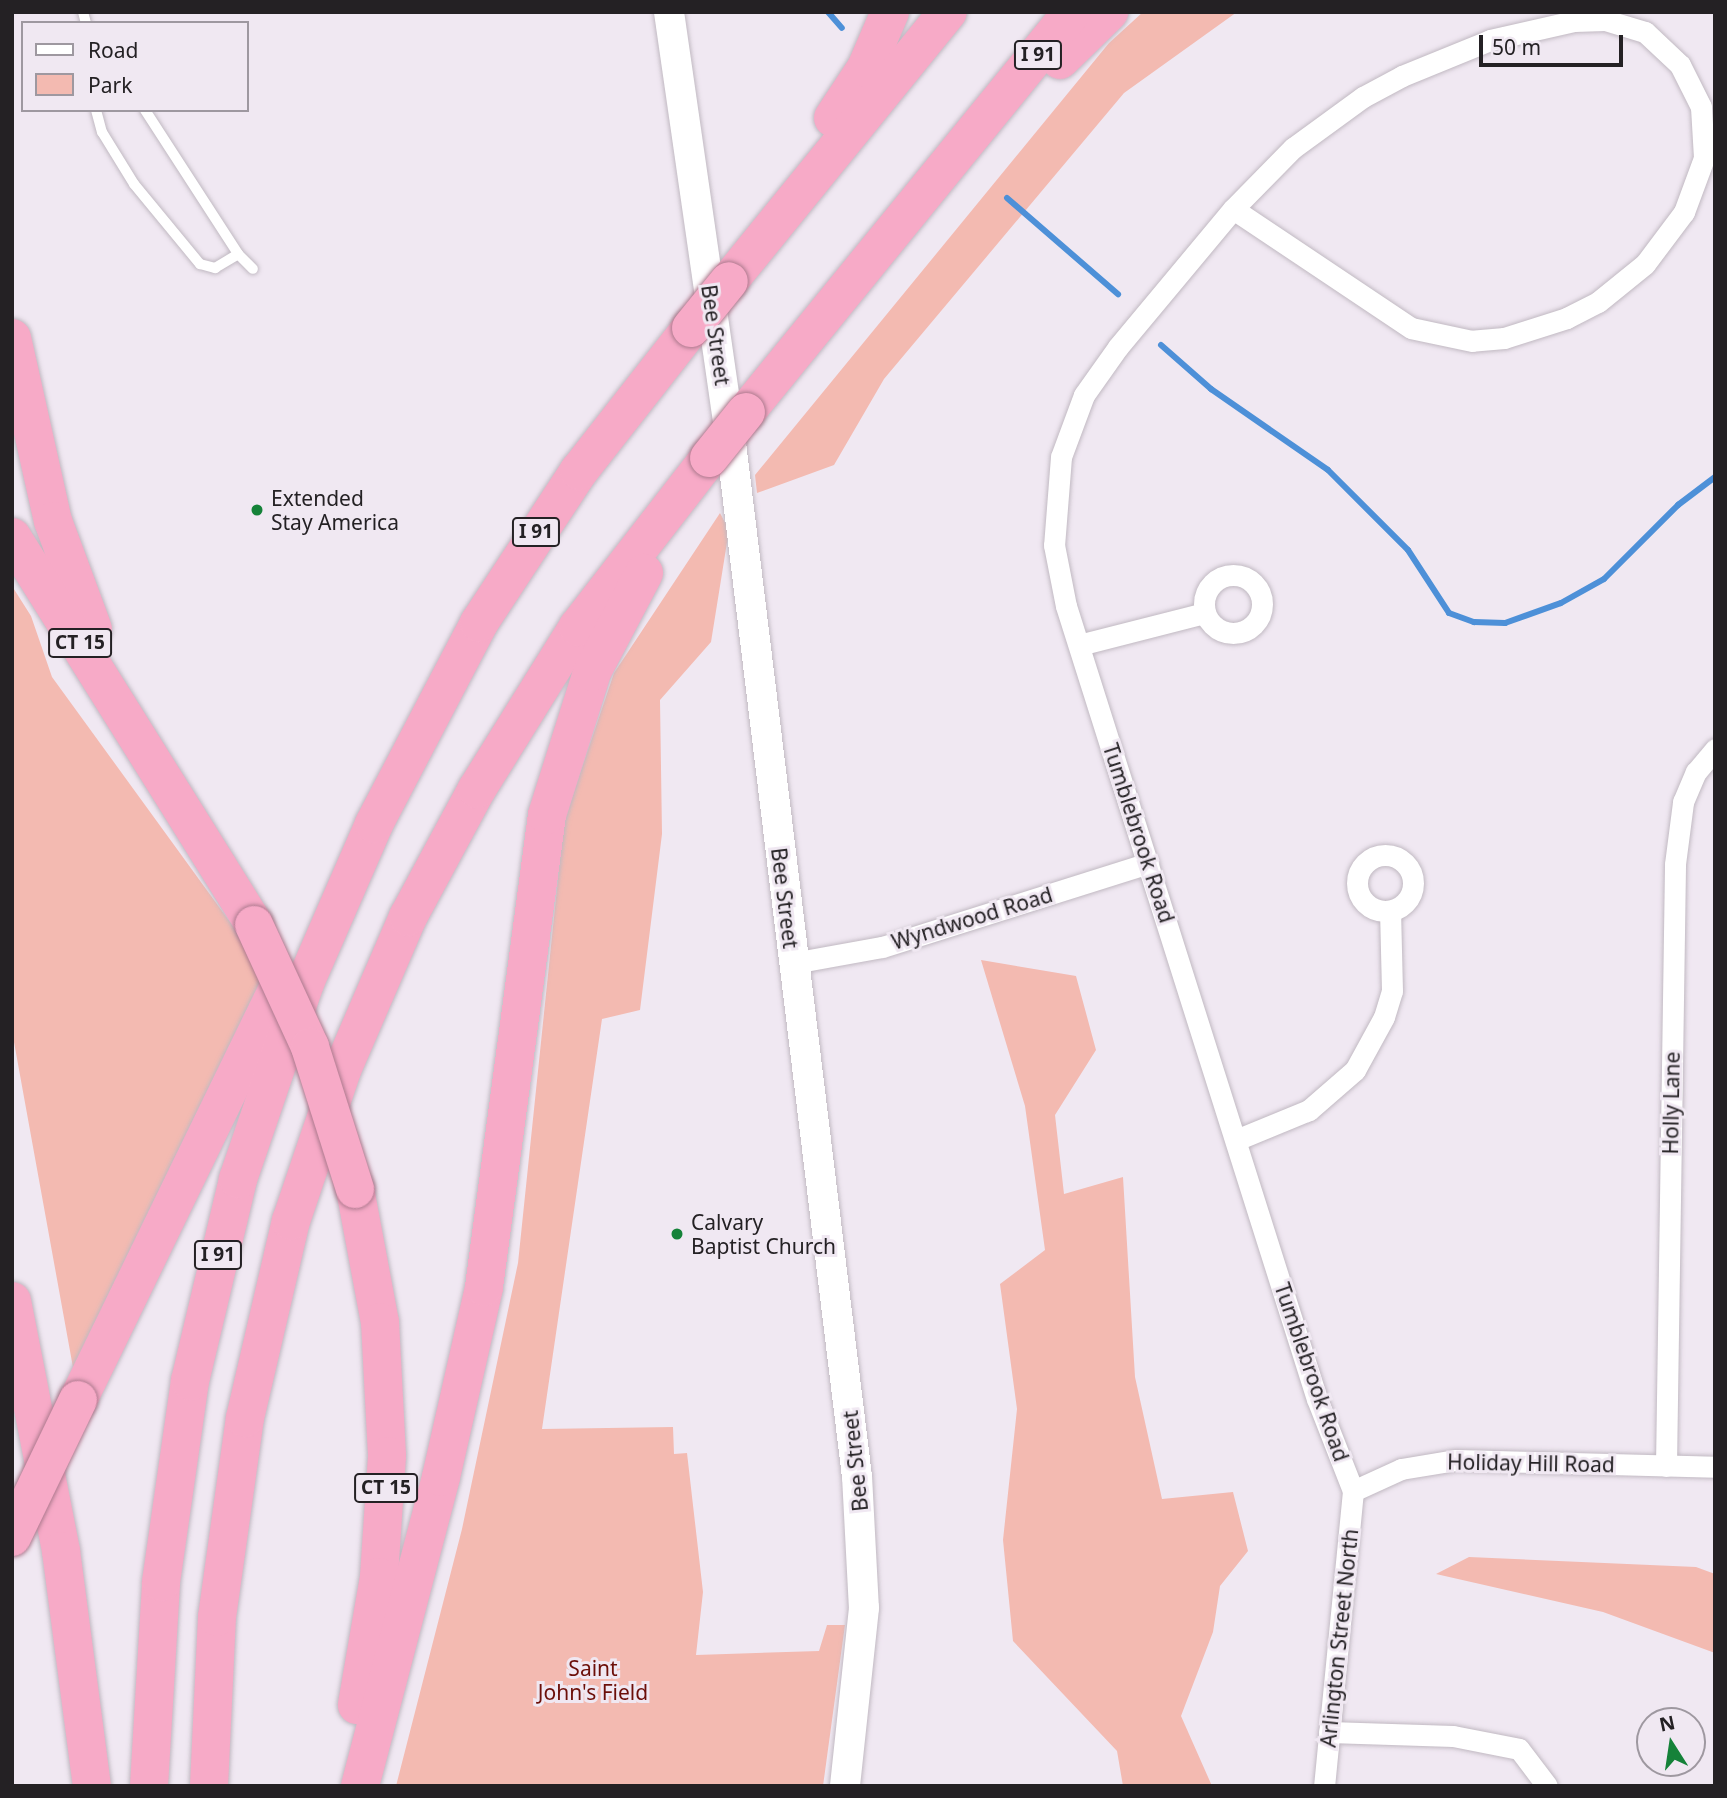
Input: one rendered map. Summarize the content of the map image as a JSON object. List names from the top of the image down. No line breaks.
{"streets":{"highway":["I 91","CT 15"],"street":["Bee Street","Tumblebrook Road","Wyndwood Road","Holly Lane","Holiday Hill Road","Arlington Street North"]},"crossings":[["Bee Street","Wyndwood Road"],["Tumblebrook Road","Wyndwood Road"],["Tumblebrook Road","Holiday Hill Road"],["Tumblebrook Road","Arlington Street North"],["Holly Lane","Holiday Hill Road"],["Holiday Hill Road","Arlington Street North"]],"parks":["Saint John's Field"],"places":["Extended Stay America","Calvary Baptist Church"],"legend":["Road","Park"],"scale_bar":"50 m","north":"top"}
